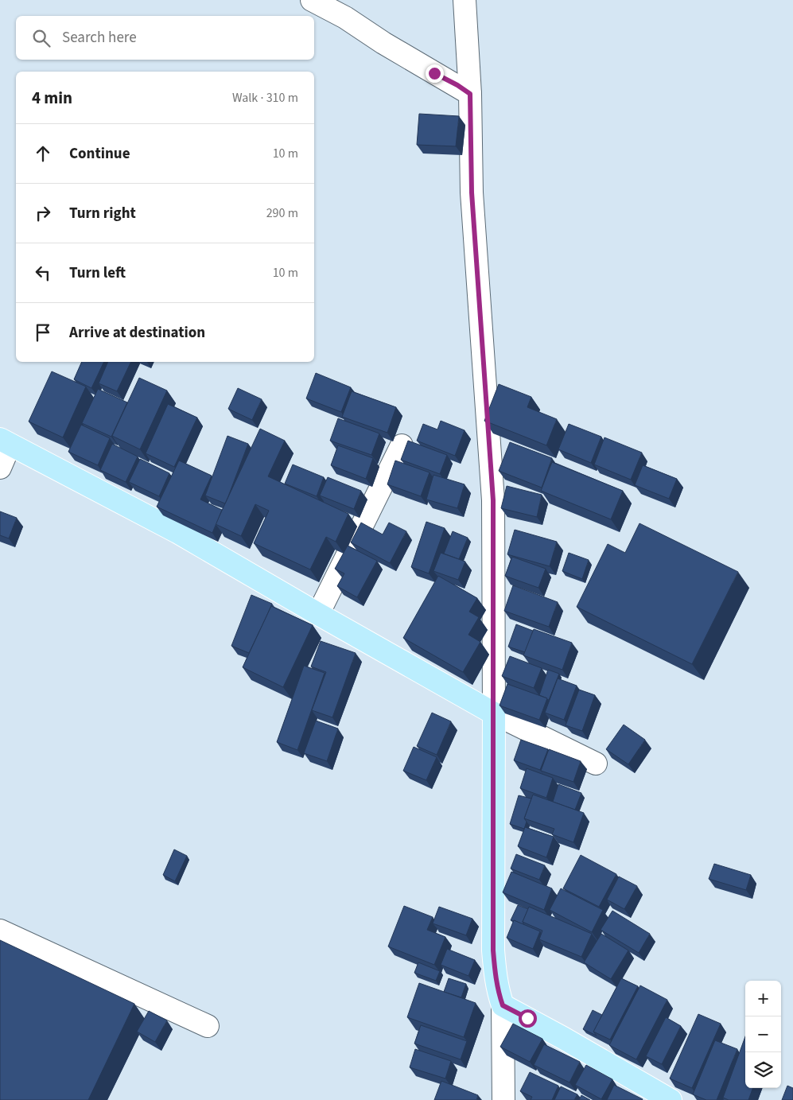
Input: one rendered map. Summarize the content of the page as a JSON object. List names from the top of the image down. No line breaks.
{"page":{"search":"Search here","heading":["4 min","Walk · 310 m"],"list":[["Continue","10 m"],["Turn right","290 m"],["Turn left","10 m"],"Arrive at destination"],"map_buttons":["+","−"]}}
